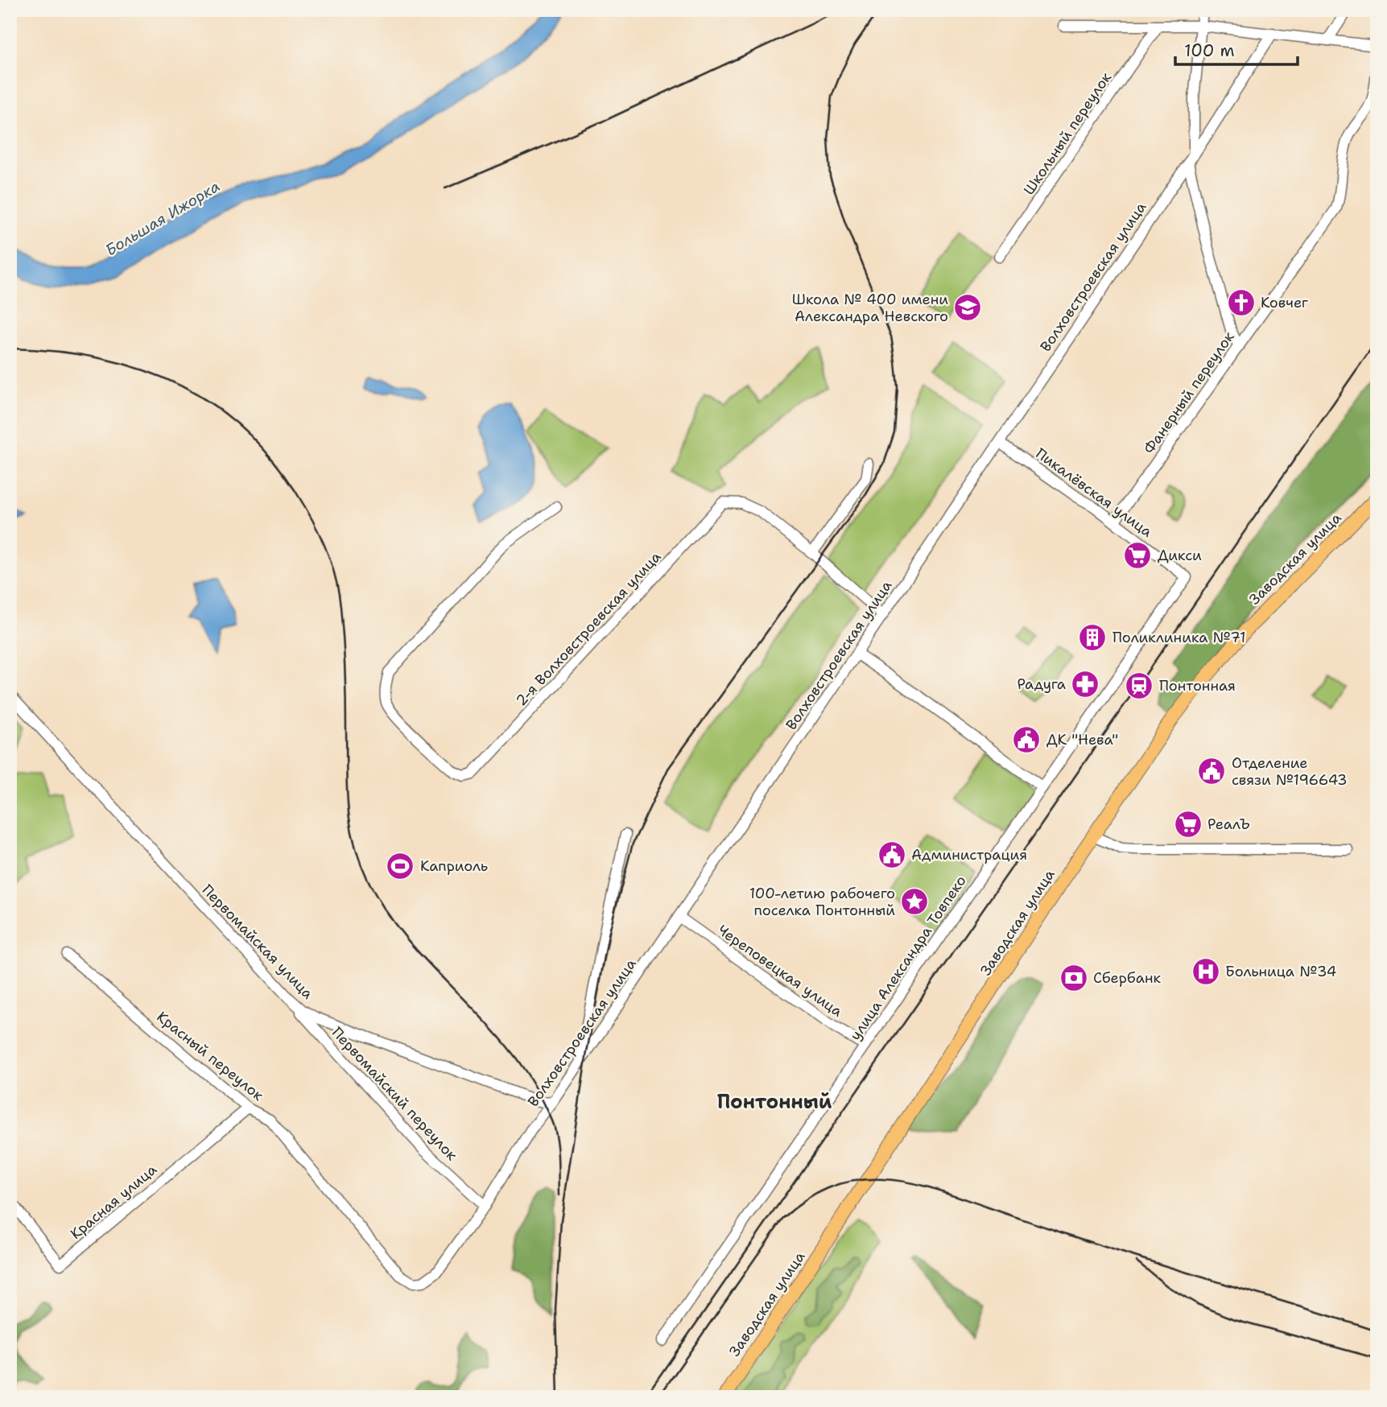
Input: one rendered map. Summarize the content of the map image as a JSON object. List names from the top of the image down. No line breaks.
{"streets":{"main road":["Заводская улица"],"street":["Школьный переулок","Волховстроевская улица","Фанерный переулок","Пикалёвская улица","2-я Волховстроевская улица","Первомайская улица","улица Александра Товпеко","Череповецкая улица","Красный переулок","Первомайский переулок","Красная улица"]},"crossings":[["Волховстроевская улица","Пикалёвская улица"],["Волховстроевская улица","Первомайская улица"],["Волховстроевская улица","Череповецкая улица"],["Волховстроевская улица","Красный переулок"],["Волховстроевская улица","Первомайский переулок"],["Фанерный переулок","Пикалёвская улица"],["Пикалёвская улица","улица Александра Товпеко"],["Первомайская улица","Первомайский переулок"],["улица Александра Товпеко","Череповецкая улица"],["Красный переулок","Красная улица"]],"districts":["Понтонный"],"water":["Большая Ижорка"],"places":{"church":["Ковчег"],"school or university":["Школа № 400 имени Александра Невского"],"supermarket":["Дикси","РеалЪ"],"building":["Поликлиника №71"],"pharmacy":["Радуга"],"station":["Понтонная"],"public building":["ДК \"Нева\"","Отделение связи №196643","Администрация"],"sports":["Каприоль"],"place":["100-летию рабочего поселка Понтонный"],"hospital":["Больница №34"],"bank":["Сбербанк"]},"scale_bar":"100 m"}
